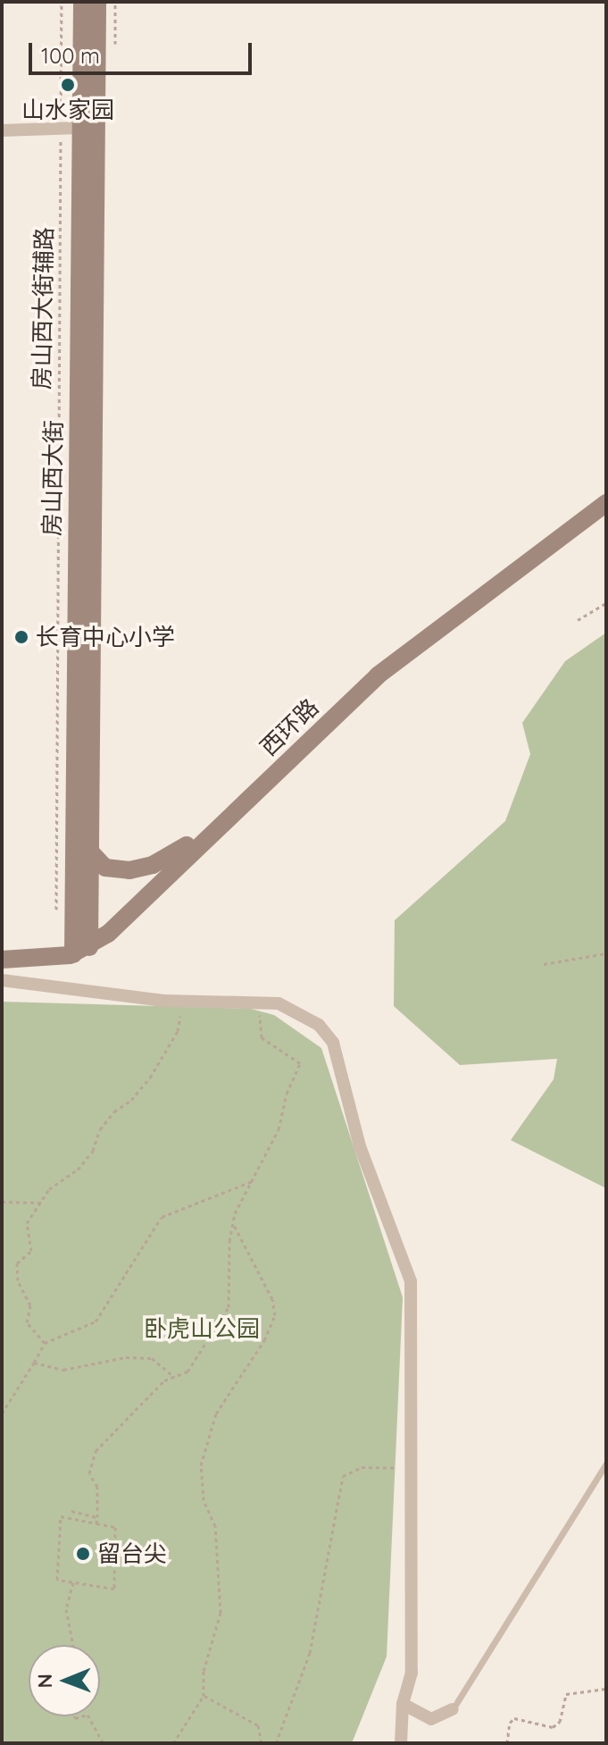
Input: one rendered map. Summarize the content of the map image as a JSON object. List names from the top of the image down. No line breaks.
{"streets":{"main road":["房山西大街","西环路"],"path":["房山西大街辅路"]},"crossings":[["房山西大街辅路","房山西大街"],["房山西大街辅路","西环路"],["房山西大街","西环路"]],"parks":["卧虎山公园"],"places":["山水家园","长育中心小学","留台尖"],"scale_bar":"100 m","north":"left"}
